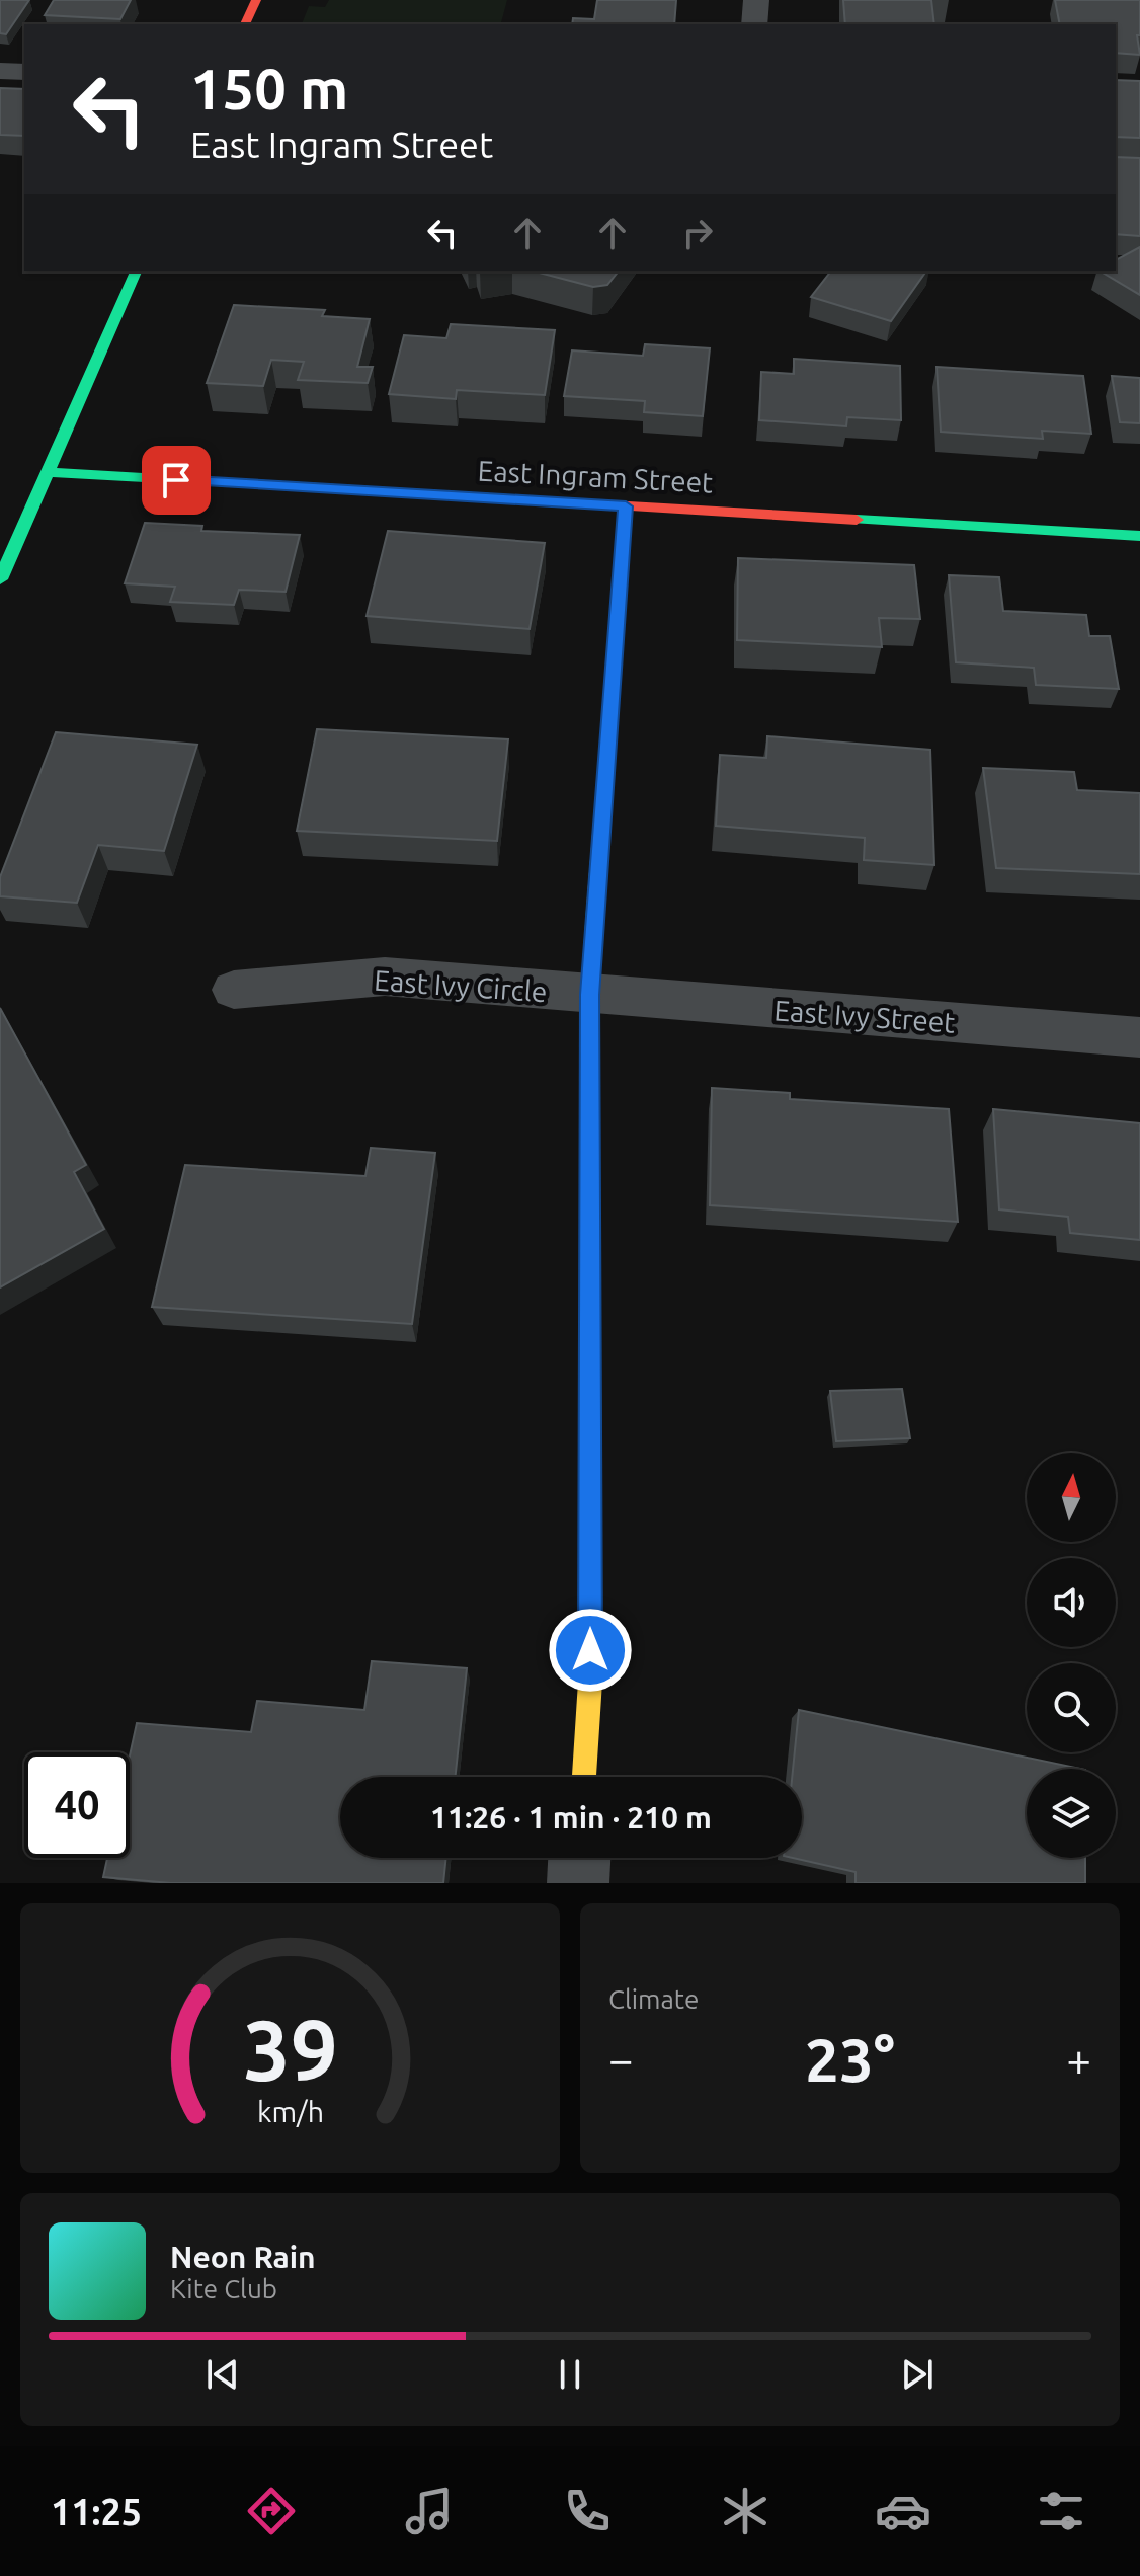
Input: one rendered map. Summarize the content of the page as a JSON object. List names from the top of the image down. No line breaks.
{"streets":{"street":["East Ingram Street","East Ivy Circle","East Ivy Street"]},"crossings":[["East Ivy Circle","East Ivy Street"]],"north":"top","page":{"turn":["150 m","East Ingram Street"],"limit":"40","trip":"11:26 · 1 min · 210 m","tile":"Climate","heat":["−","23°","+"],"song":["Neon Rain","Kite Club"],"tabs":"11:25","gauge":["39","km/h"]}}
